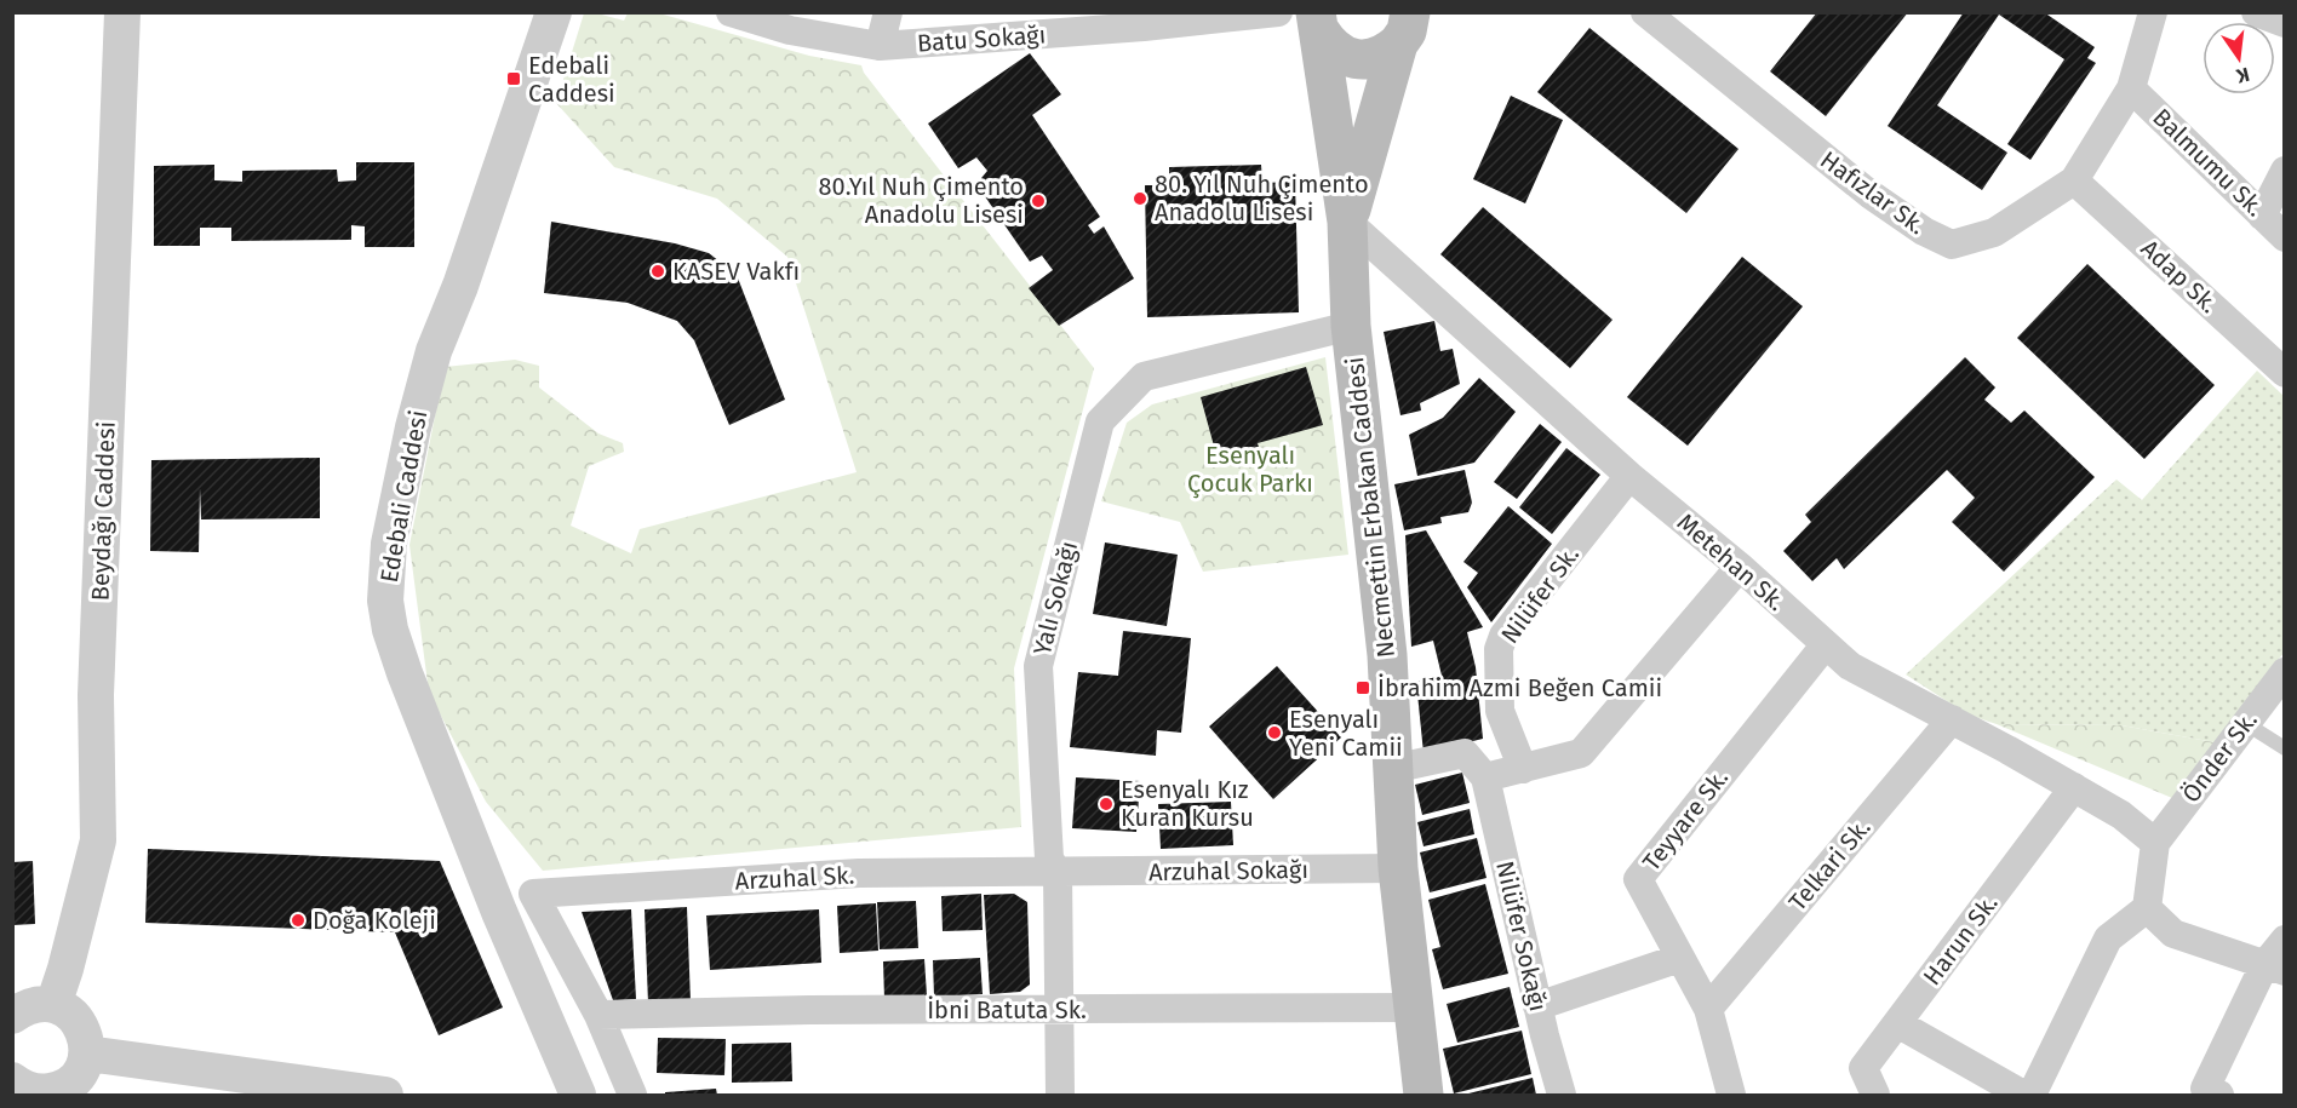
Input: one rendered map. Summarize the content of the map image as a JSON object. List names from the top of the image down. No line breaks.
{"streets":{"main road":["Necmettin Erbakan Caddesi"],"street":["Batu Sokağı","Balmumu Sk.","Hafızlar Sk.","Adap Sk.","Edebali Caddesi","Beydağı Caddesi","Metehan Sk.","Nilüfer Sk.","Yalı Sokağı","Önder Sk.","Teyyare Sk.","Telkari Sk.","Arzuhal Sokağı","Arzuhal Sk.","Nilüfer Sokağı","Harun Sk.","İbni Batuta Sk."]},"crossings":[["Balmumu Sk.","Hafızlar Sk."],["Hafızlar Sk.","Adap Sk."],["Necmettin Erbakan Caddesi","Metehan Sk."],["Necmettin Erbakan Caddesi","Yalı Sokağı"],["Necmettin Erbakan Caddesi","Arzuhal Sokağı"],["Necmettin Erbakan Caddesi","İbni Batuta Sk."],["Metehan Sk.","Nilüfer Sk."],["Metehan Sk.","Önder Sk."],["Metehan Sk.","Teyyare Sk."],["Metehan Sk.","Telkari Sk."],["Metehan Sk.","Harun Sk."],["Yalı Sokağı","Arzuhal Sokağı"],["Yalı Sokağı","Arzuhal Sk."],["Yalı Sokağı","İbni Batuta Sk."],["Teyyare Sk.","Telkari Sk."],["Arzuhal Sokağı","Arzuhal Sk."],["Arzuhal Sk.","İbni Batuta Sk."]],"parks":["Esenyalı Çocuk Parkı"],"places":{"transit":["Edebali̇ Caddesi̇","İbrahim Azmi Beğen Camii"],"other":["80. Yıl Nuh Çimento Anadolu Lisesi","80.Yıl Nuh Çimento Anadolu Lisesi","KASEV Vakfı","Esenyalı Yeni Camii","Esenyalı Kız Kuran Kursu","Doğa Koleji"]},"north":"bottom"}
